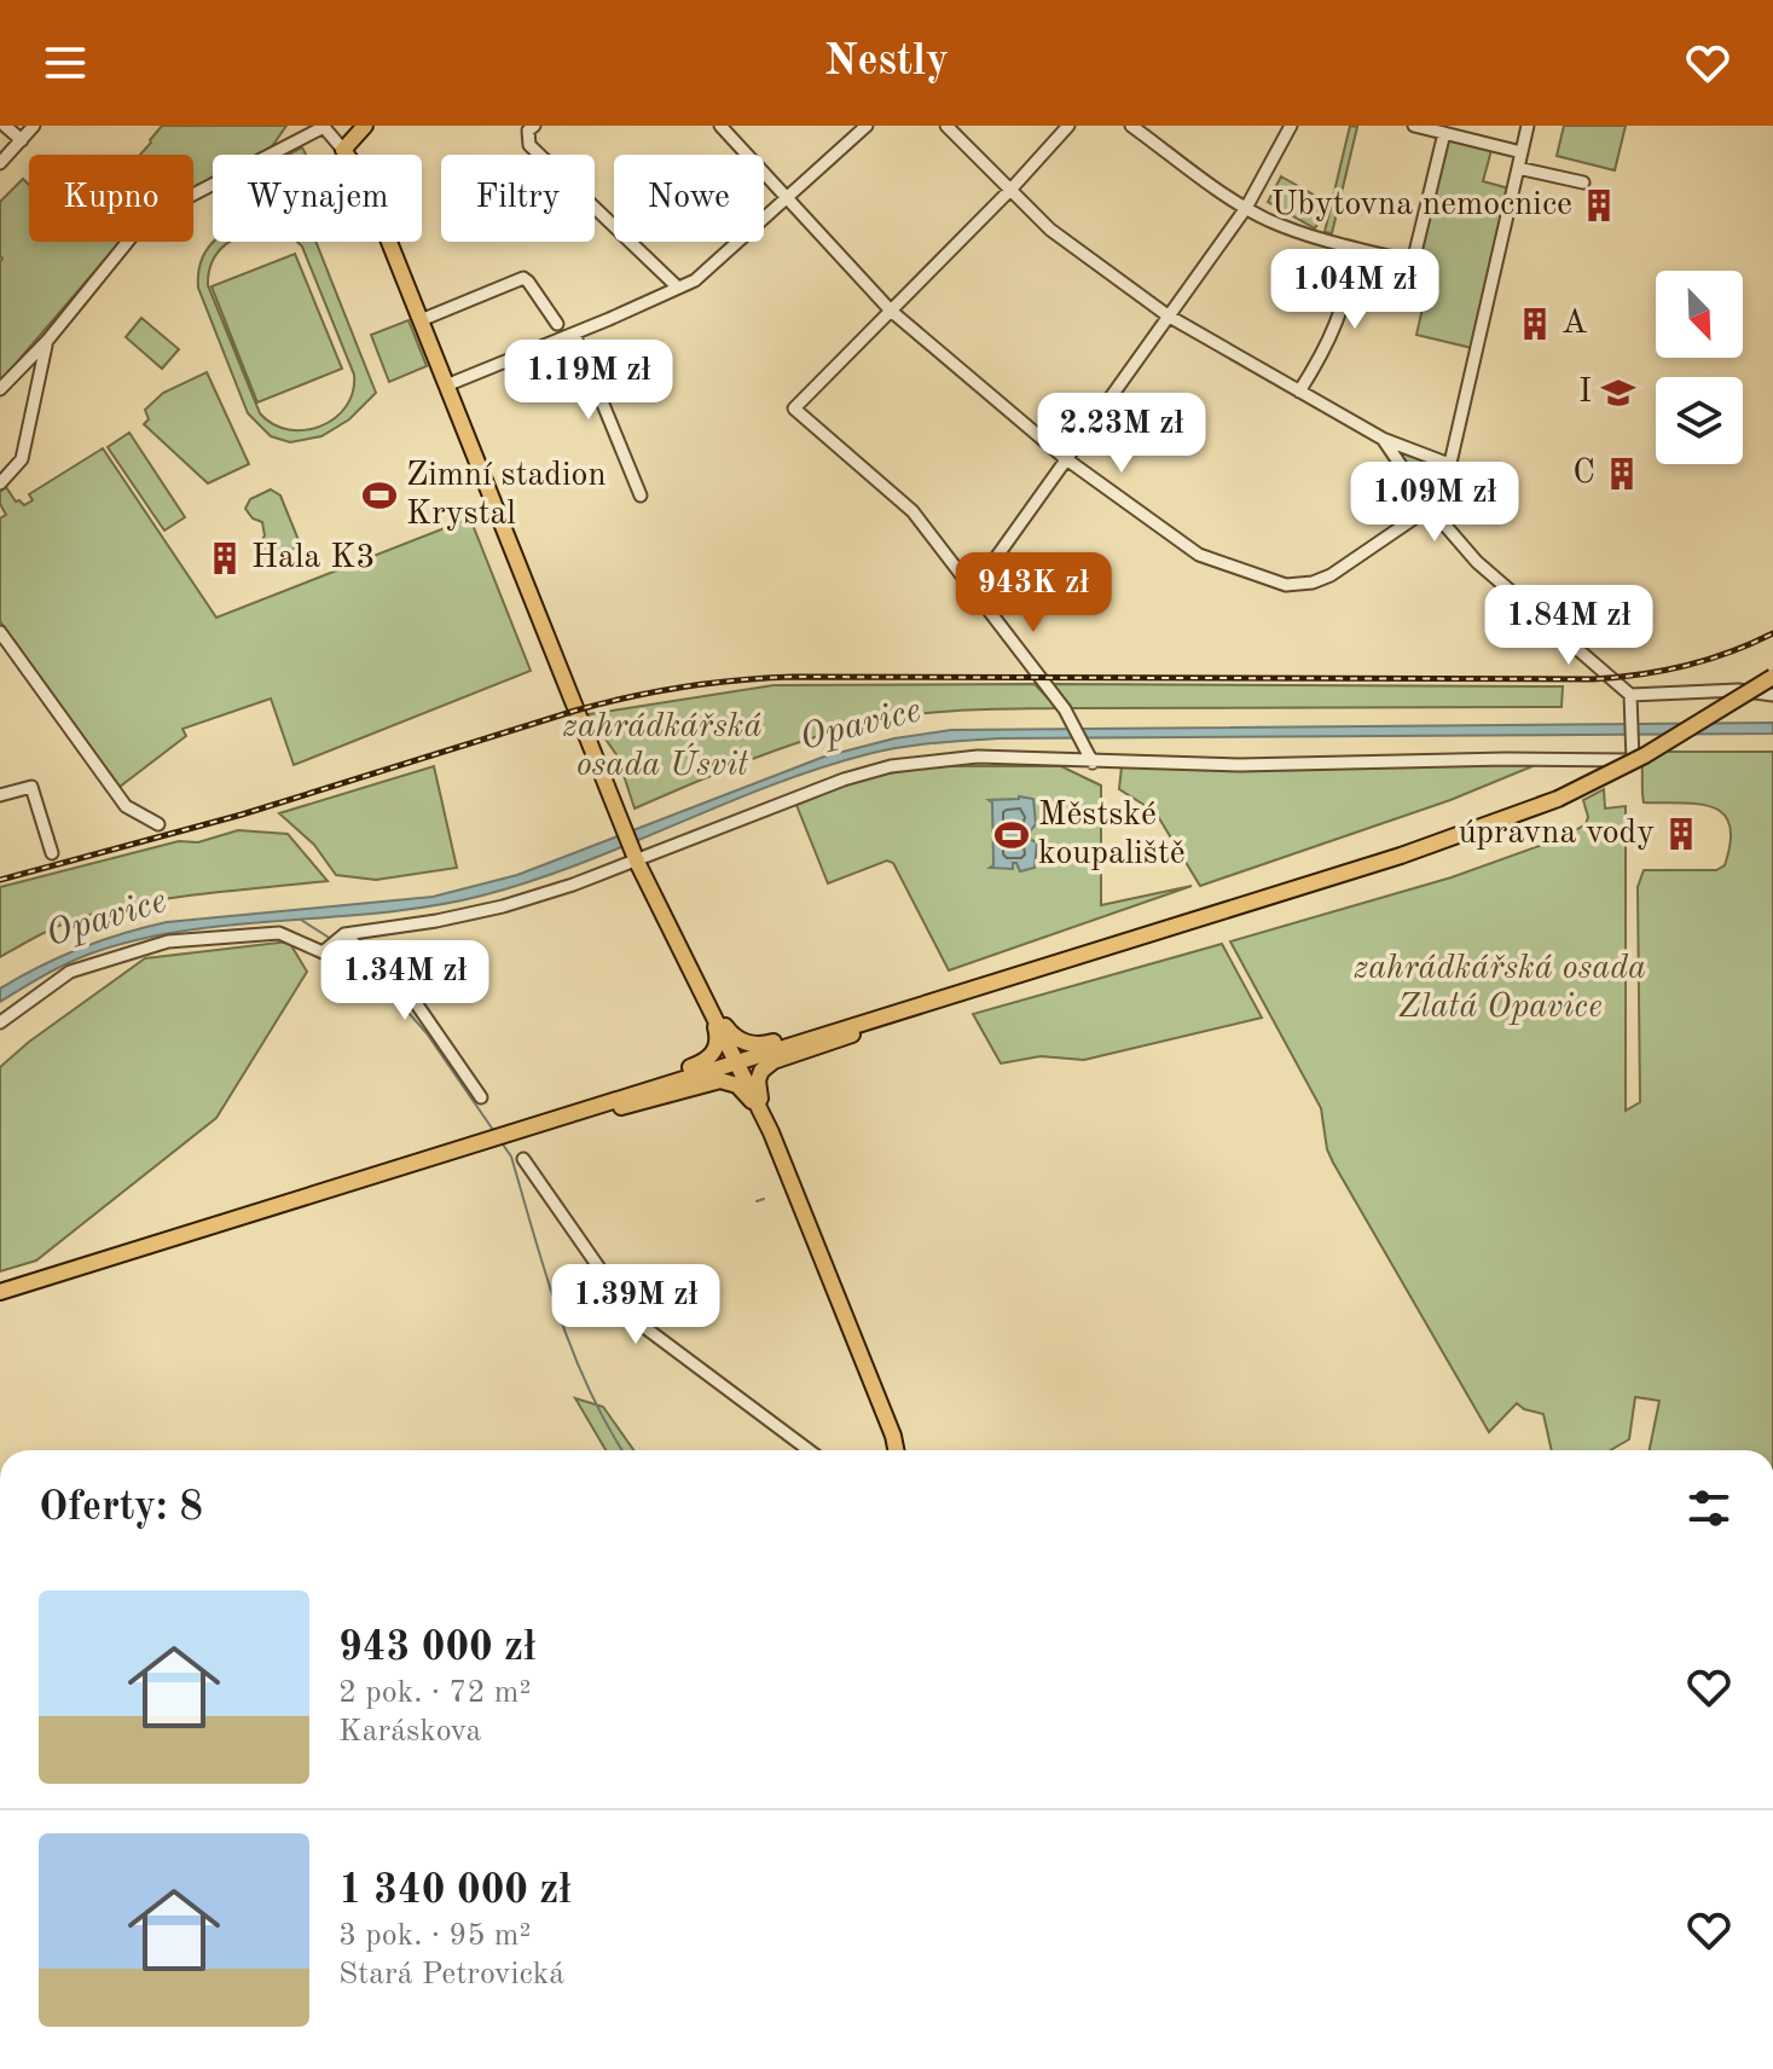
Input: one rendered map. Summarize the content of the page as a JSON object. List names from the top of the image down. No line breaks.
{"water":["Opavice"],"parks":["zahrádkářská osada Úsvit","zahrádkářská osada Zlatá Opavice"],"places":{"building":["Ubytovna nemocnice","A","C","Hala K3","úpravna vody"],"school or university":["I"],"sports":["Zimní stadion Krystal","Městské koupaliště"]},"north":"bottom right","page":{"header":"Nestly","chip":["Kupno","Wynajem","Filtry","Nowe"],"price":["1.04M zł","1.19M zł","2.23M zł","1.09M zł","943K zł","1.84M zł","1.34M zł","1.39M zł"],"heading":"Oferty: 8","list":[{"name":"943 000 zł","note":"2 pok. · 72 m² · Karáskova"},{"name":"1 340 000 zł","note":"3 pok. · 95 m² · Stará Petrovická"}]}}
